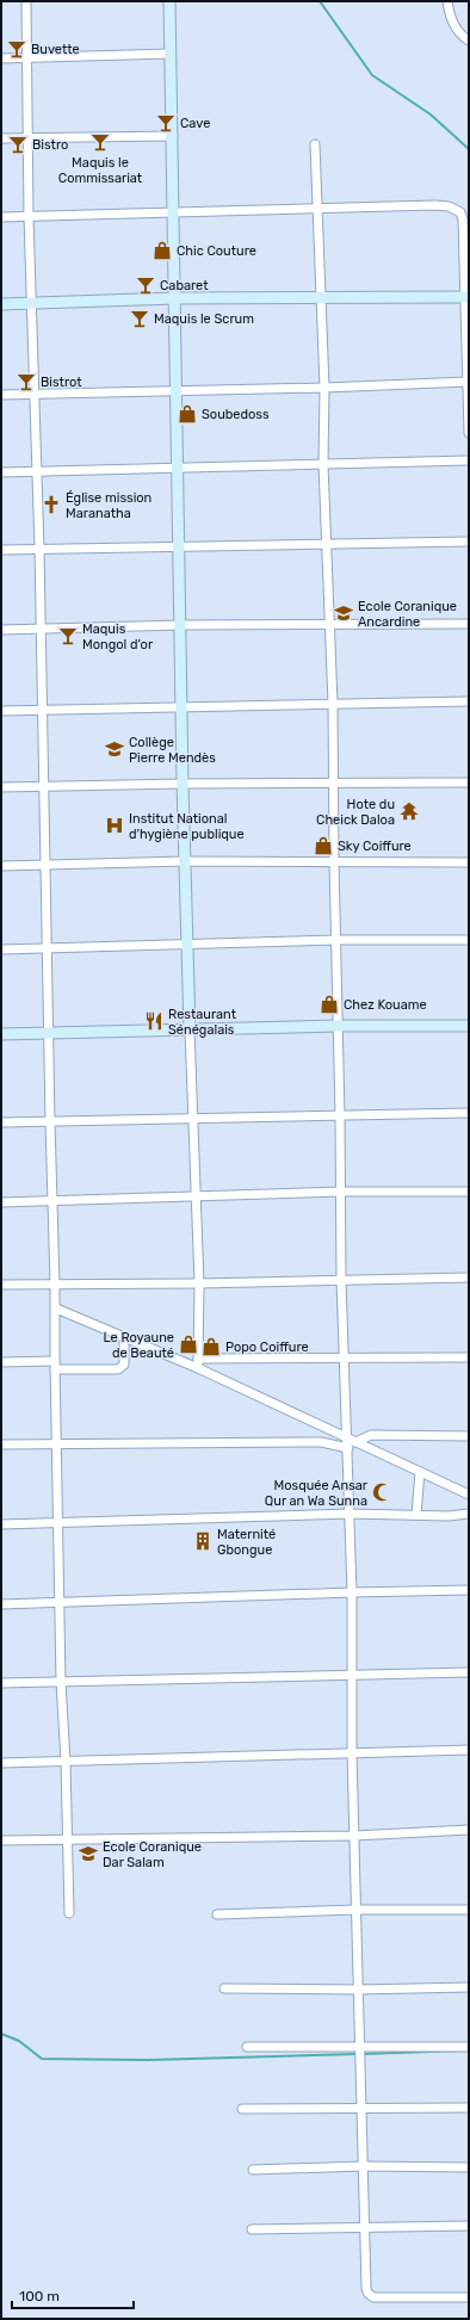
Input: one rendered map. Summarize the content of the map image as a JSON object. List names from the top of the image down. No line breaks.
{"places":{"bar":["Buvette","Cave","Maquis le Commissariat","Bistro","Cabaret","Maquis le Scrum","Bistrot","Maquis Mongol d'or"],"shop":["Chic Couture","Soubedoss","Sky Coiffure","Chez Kouame","Le Royaune de Beauté","Popo Coiffure"],"church":["Église mission Maranatha"],"school or university":["Ecole Coranique Ancardine","Collège Pierre Mendès","Ecole Coranique Dar Salam"],"temple":["Hote du Cheick Daloa"],"hospital":["Institut National d'hygiène publique"],"restaurant":["Restaurant Sénégalais"],"mosque":["Mosquée Ansar Qur an Wa Sunna"],"building":["Maternité Gbongue"]},"scale_bar":"100 m"}
